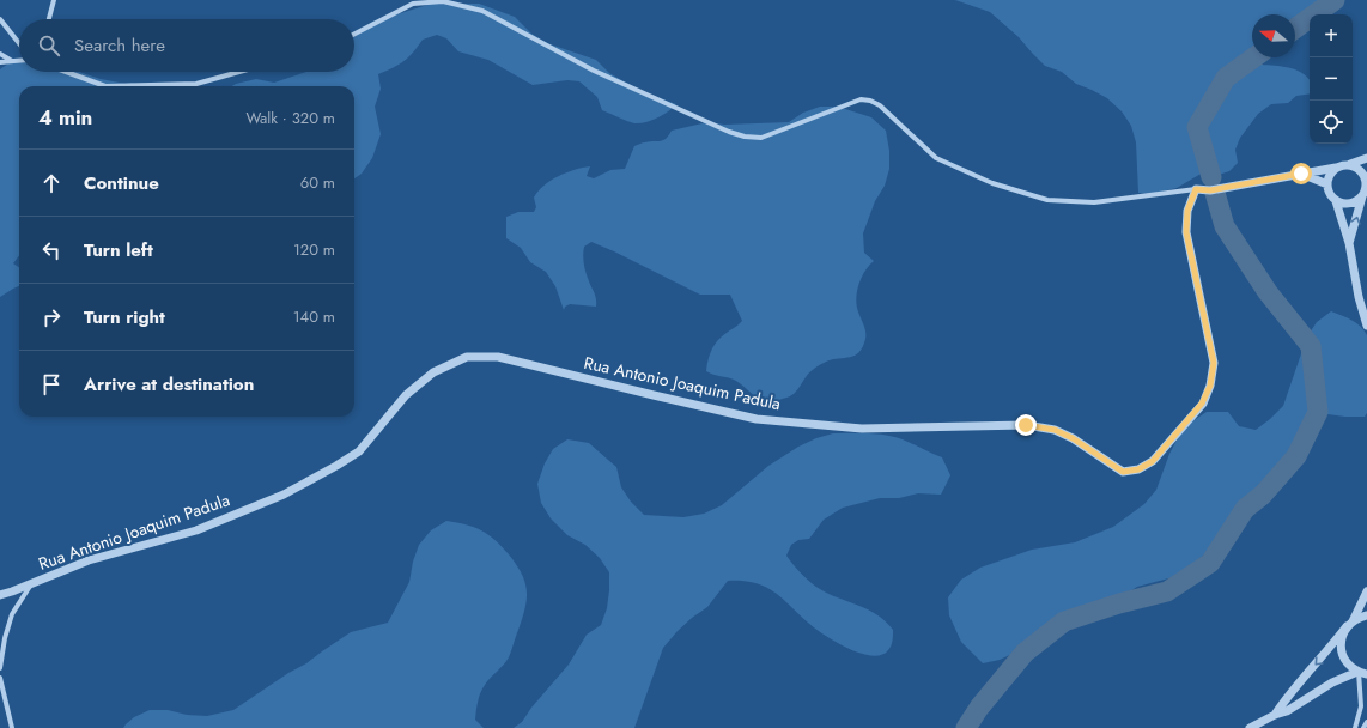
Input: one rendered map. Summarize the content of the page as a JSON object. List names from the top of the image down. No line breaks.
{"streets":{"street":["Rua Antonio Joaquim Padula"]},"north":"left","page":{"map_buttons":["+","−"],"search":"Search here","heading":["4 min","Walk · 320 m"],"list":[["Continue","60 m"],["Turn left","120 m"],["Turn right","140 m"],"Arrive at destination"]}}
